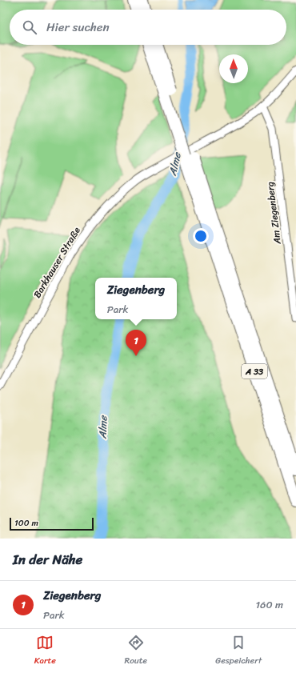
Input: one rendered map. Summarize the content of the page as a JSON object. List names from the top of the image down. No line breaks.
{"streets":{"highway":["A 33"],"street":["Am Ziegenberg","Barkhauser Straße"]},"crossings":[["Am Ziegenberg","Barkhauser Straße"]],"water":["Alme"],"scale_bar":"100 m","north":"top","page":{"search":"Hier suchen","popup":["Ziegenberg","Park"],"pins":"1","scale":"100 m","heading":"In der Nähe","list":[{"mark":"1","name":"Ziegenberg","note":"Park","value":"160 m"}],"nav":["Karte","Route","Gespeichert"]}}
